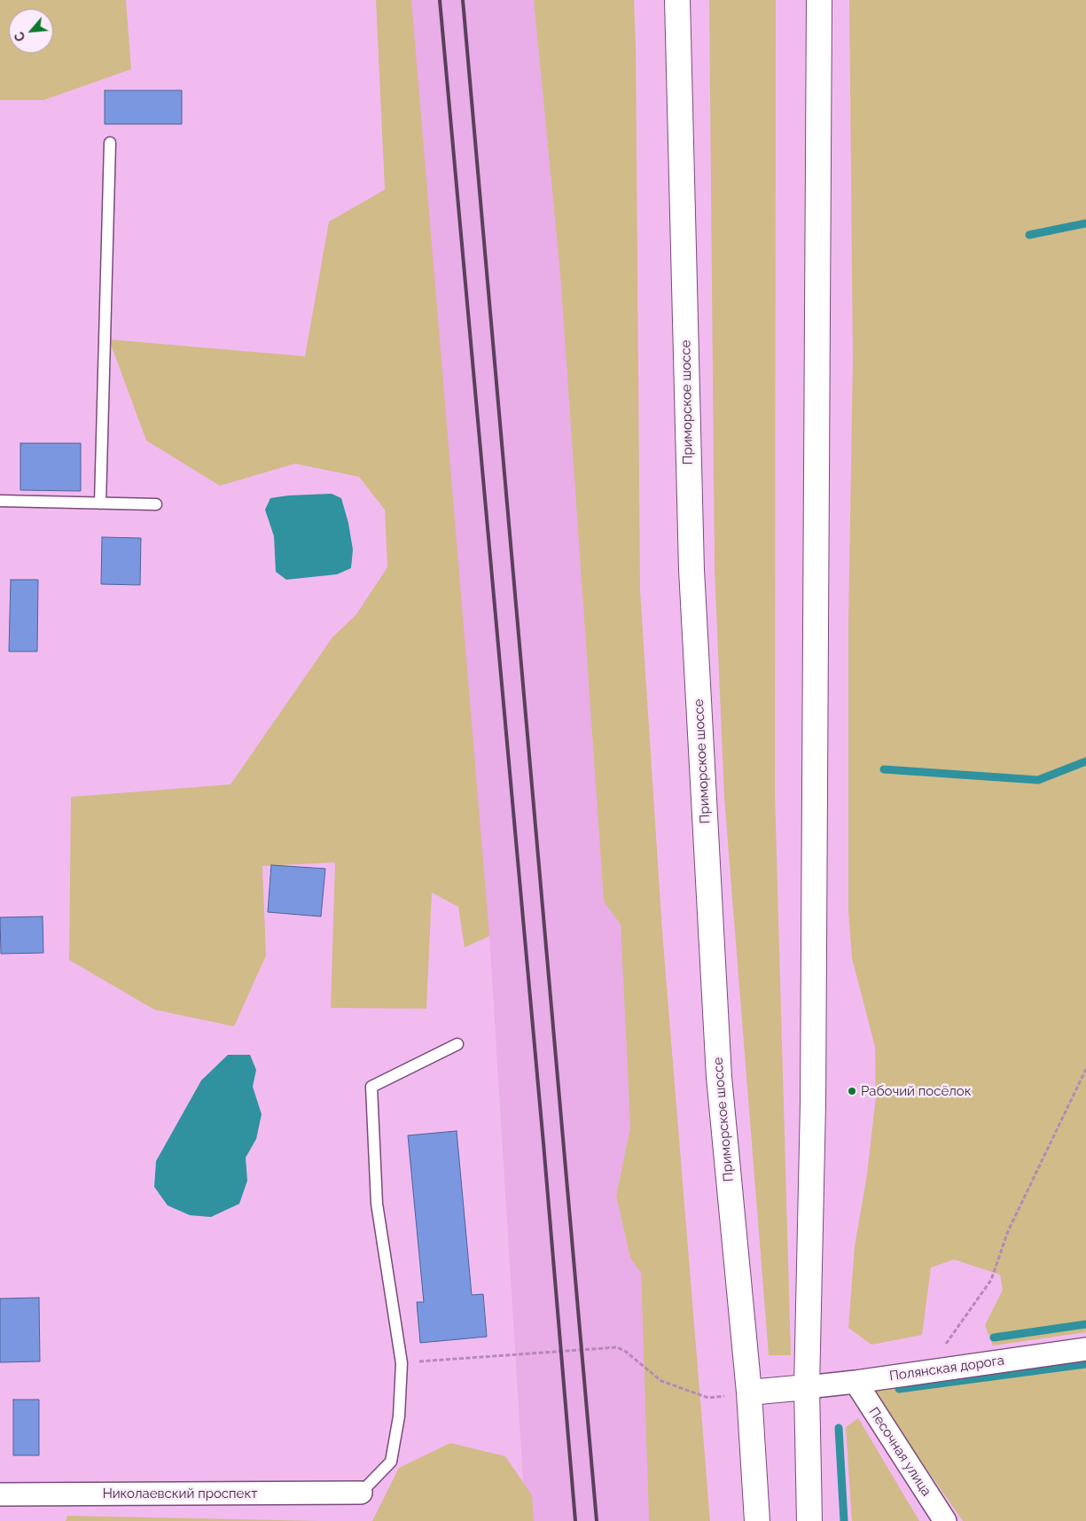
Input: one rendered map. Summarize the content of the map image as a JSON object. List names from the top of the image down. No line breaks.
{"streets":{"main road":["Приморское шоссе"],"street":["Полянская дорога","Песочная улица","Николаевский проспект"]},"crossings":[["Полянская дорога","Песочная улица"]],"places":["Рабочий посёлок"],"north":"bottom left"}
